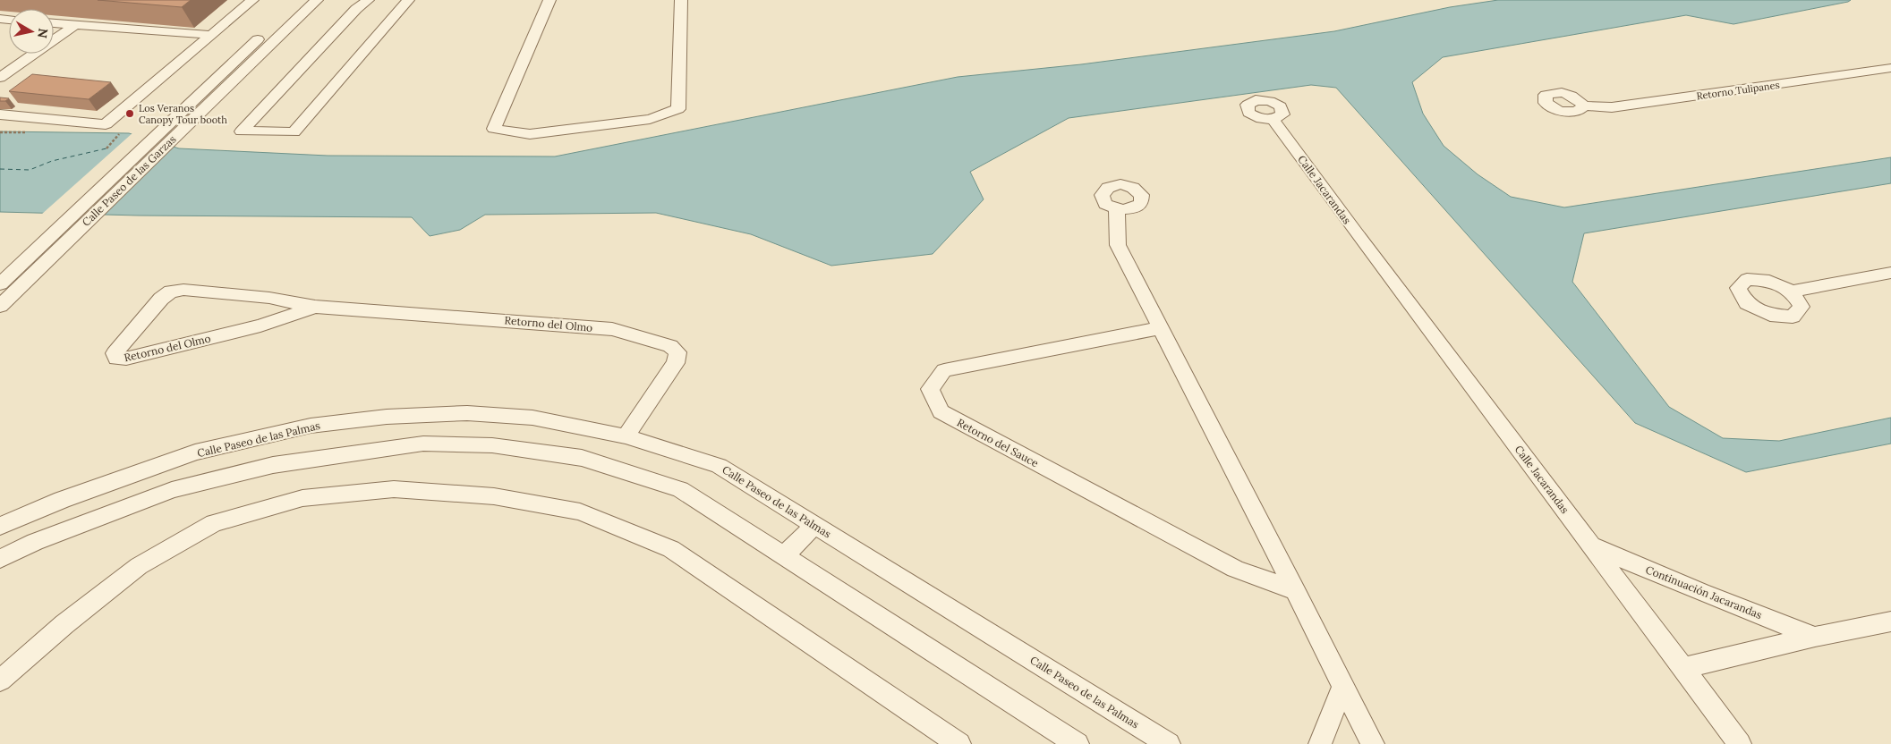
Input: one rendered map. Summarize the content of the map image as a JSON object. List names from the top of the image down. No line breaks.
{"streets":{"street":["Retorno Tulipanes","Calle Paseo de las Garzas","Calle Jacarandas","Retorno del Olmo","Calle Paseo de las Palmas","Retorno del Sauce","Continuación Jacarandas"]},"crossings":[["Calle Jacarandas","Continuación Jacarandas"],["Retorno del Olmo","Calle Paseo de las Palmas"]],"places":["Los Veranos Canopy Tour booth"],"north":"right"}
